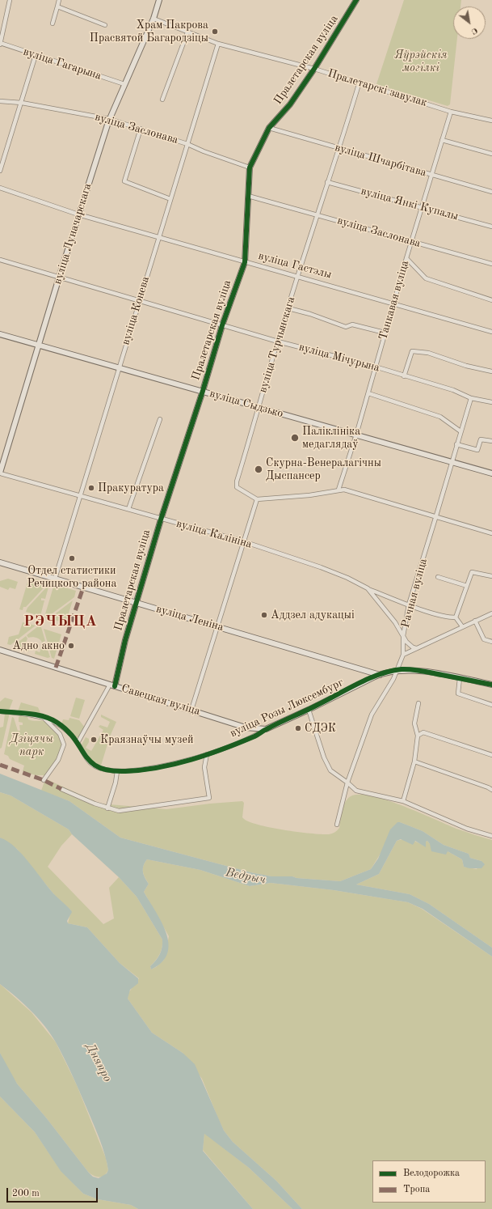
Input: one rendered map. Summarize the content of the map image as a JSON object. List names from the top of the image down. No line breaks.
{"streets":{"street":["Пралетарская вуліца","вуліца Гагарына","Пралетарскі завулак","вуліца Заслонава","вуліца Шчарбітава","вуліца Янкі Купалы","вуліца Луначарскага","вуліца Гастэлы","Танкавая вуліца","вуліца Конева","вуліца Турчынскага","вуліца Мічурына","вуліца Сыдзько","вуліца Калініна","Рачная вуліца","вуліца Леніна","Савецкая вуліца","вуліца Розы Люксембург"]},"crossings":[["Пралетарская вуліца","Пралетарскі завулак"],["Пралетарская вуліца","вуліца Заслонава"],["Пралетарская вуліца","вуліца Шчарбітава"],["Пралетарская вуліца","вуліца Гастэлы"],["Пралетарская вуліца","вуліца Мічурына"],["Пралетарская вуліца","вуліца Сыдзько"],["Пралетарская вуліца","вуліца Калініна"],["Пралетарская вуліца","вуліца Леніна"],["Пралетарская вуліца","Савецкая вуліца"],["вуліца Гагарына","вуліца Луначарскага"],["Пралетарскі завулак","вуліца Луначарскага"],["Пралетарскі завулак","Танкавая вуліца"],["Пралетарскі завулак","вуліца Конева"],["Пралетарскі завулак","вуліца Турчынскага"],["вуліца Заслонава","вуліца Луначарскага"],["вуліца Заслонава","Танкавая вуліца"],["вуліца Заслонава","вуліца Конева"],["вуліца Заслонава","вуліца Турчынскага"],["вуліца Шчарбітава","Танкавая вуліца"],["вуліца Шчарбітава","вуліца Турчынскага"],["вуліца Янкі Купалы","Танкавая вуліца"],["вуліца Янкі Купалы","вуліца Турчынскага"],["вуліца Луначарскага","вуліца Гастэлы"],["вуліца Луначарскага","вуліца Мічурына"],["вуліца Луначарскага","вуліца Сыдзько"],["вуліца Луначарскага","вуліца Калініна"],["вуліца Гастэлы","Танкавая вуліца"],["вуліца Гастэлы","вуліца Конева"],["вуліца Гастэлы","вуліца Турчынскага"],["Танкавая вуліца","вуліца Мічурына"],["Танкавая вуліца","вуліца Сыдзько"],["вуліца Конева","вуліца Мічурына"],["вуліца Конева","вуліца Сыдзько"],["вуліца Конева","вуліца Калініна"],["вуліца Конева","вуліца Леніна"],["вуліца Турчынскага","вуліца Мічурына"],["вуліца Турчынскага","вуліца Сыдзько"],["вуліца Мічурына","Рачная вуліца"],["вуліца Сыдзько","Рачная вуліца"],["вуліца Калініна","Рачная вуліца"],["Рачная вуліца","вуліца Розы Люксембург"],["вуліца Леніна","вуліца Розы Люксембург"],["Савецкая вуліца","вуліца Розы Люксембург"]],"districts":["РЭЧЫЦА"],"water":["Ведрыч","Дняпро"],"parks":["Яўрэйскія могілкі","Дзіцячы парк"],"places":["Храм Пакрова Прасвятой Багародзіцы","Паліклініка медаглядаў","Скурна-Венералагічны Дыспансер","Пракуратура","Отдел статистики Речицкого района","Аддзел адукацыі","Адно акно","СДЭК","Краязнаўчы музей"],"legend":["Велодорожка","Тропа"],"scale_bar":"200 m","north":"bottom right"}
